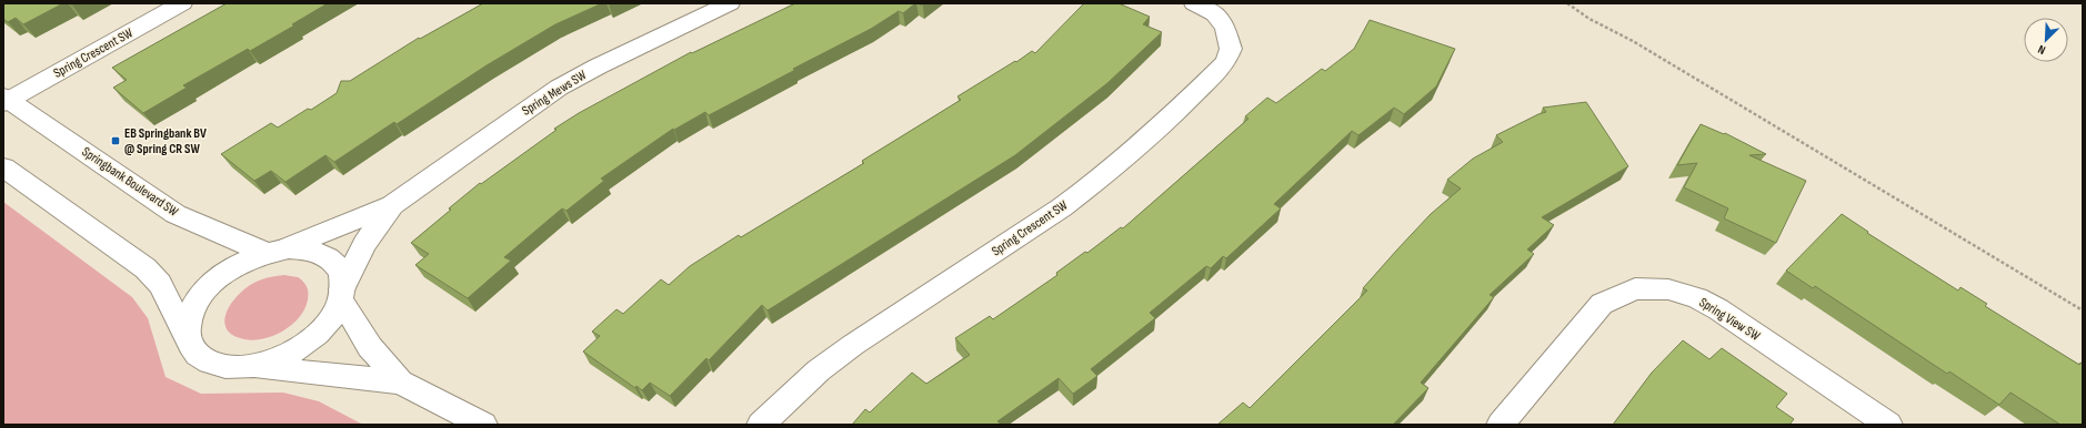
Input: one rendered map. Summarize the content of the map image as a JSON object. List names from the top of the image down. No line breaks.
{"streets":{"street":["Spring Crescent SW","Spring Mews SW","Springbank Boulevard SW","Spring View SW"]},"crossings":[["Spring Crescent SW","Springbank Boulevard SW"],["Spring Mews SW","Springbank Boulevard SW"]],"places":{"transit":["EB Springbank BV @ Spring CR SW"]},"north":"bottom left"}
